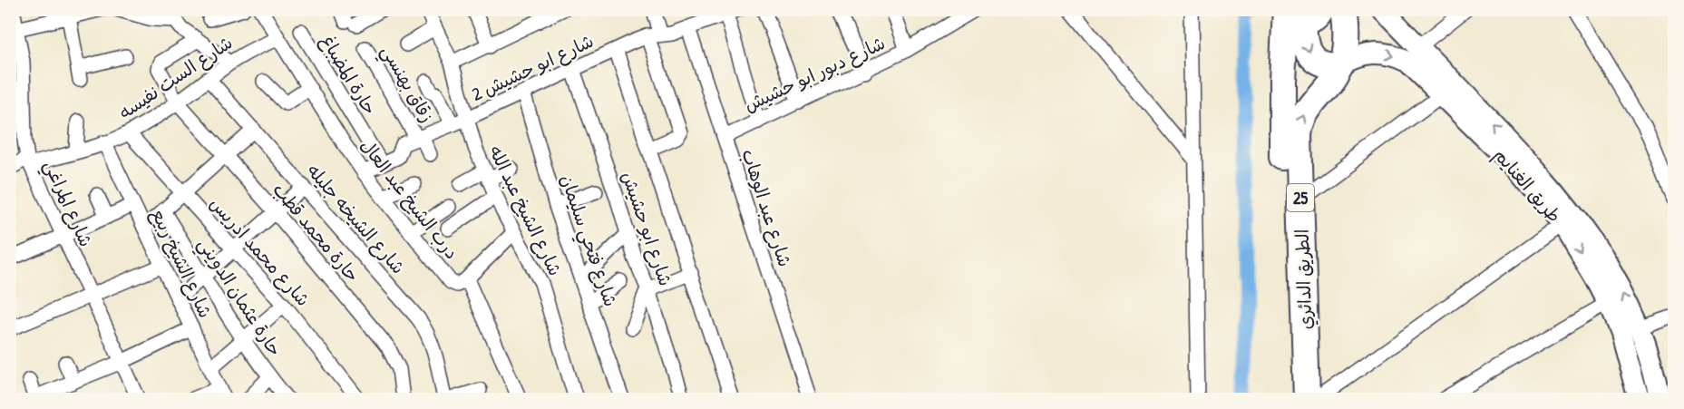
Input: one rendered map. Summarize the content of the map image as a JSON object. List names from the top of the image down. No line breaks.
{"streets":{"highway":["25","الطريق الدائري"],"main road":["طريق الغنايم"],"street":["شارع ابو حشيش 2","شارع دبور ابو حشيش","حارة المضباغ","شارع الست نفيسه","زقاق بهنسي","درب الشيخ عبد العال","شارع المراغي","شارع عبد الوهاب","شارع الشيخ عبد الله","شارع الشيخه جليله","شارع ابو حشيش","حارة محمد قطب","شارع فتحي سليمان","شارع محمد ادريس","شارع الشيخ ربيع","حارة عثمان الدويني"]},"crossings":[["شارع ابو حشيش 2","زقاق بهنسي"],["شارع ابو حشيش 2","شارع عبد الوهاب"],["شارع ابو حشيش 2","شارع الشيخ عبد الله"],["شارع ابو حشيش 2","شارع ابو حشيش"],["شارع ابو حشيش 2","شارع فتحي سليمان"],["شارع دبور ابو حشيش","شارع عبد الوهاب"],["شارع الست نفيسه","درب الشيخ عبد العال"],["شارع الست نفيسه","شارع المراغي"],["شارع الست نفيسه","شارع الشيخه جليله"],["شارع الست نفيسه","حارة محمد قطب"],["شارع الست نفيسه","شارع محمد ادريس"],["شارع الست نفيسه","شارع الشيخ ربيع"],["طريق الغنايم","الطريق الدائري"]]}
